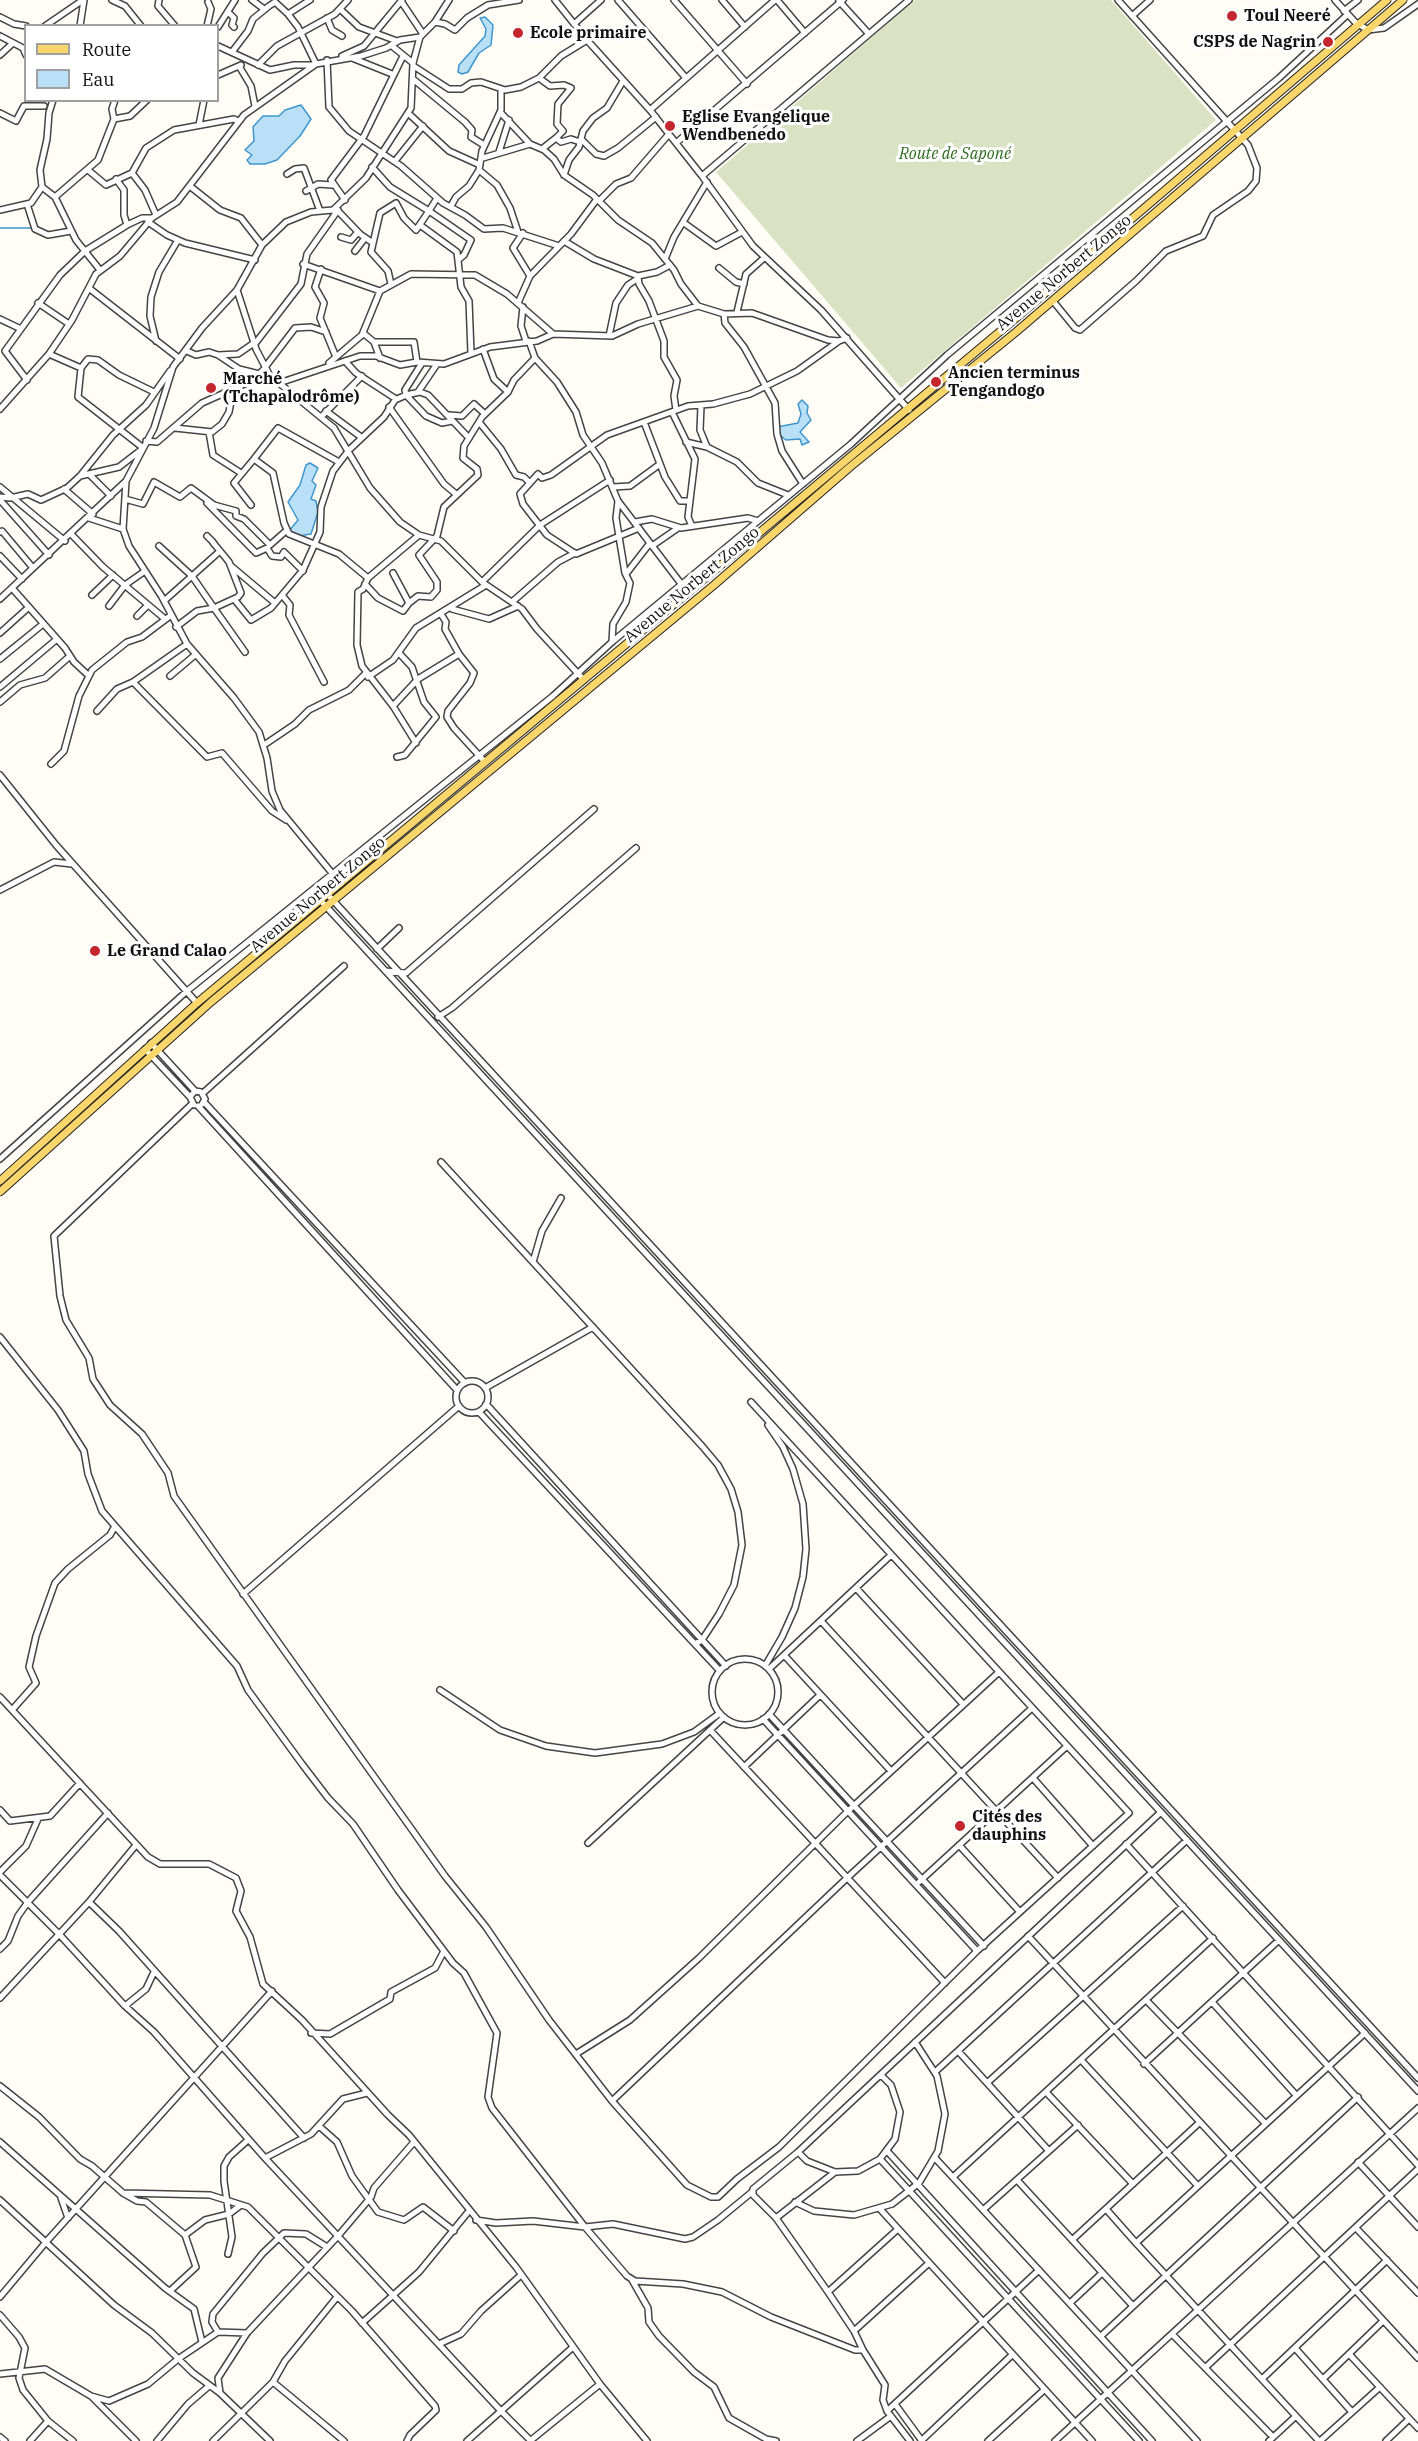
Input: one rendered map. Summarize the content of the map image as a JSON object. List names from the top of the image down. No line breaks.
{"streets":{"main road":["Avenue Norbert Zongo"]},"parks":["Route de Saponé"],"places":["Toul Neeré","Ecole primaire","CSPS de Nagrin","Eglise Evangelique Wendbenedo","Ancien terminus Tengandogo","Marché (Tchapalodrôme)","Le Grand Calao","Cités des dauphins"],"legend":["Route","Eau"]}
